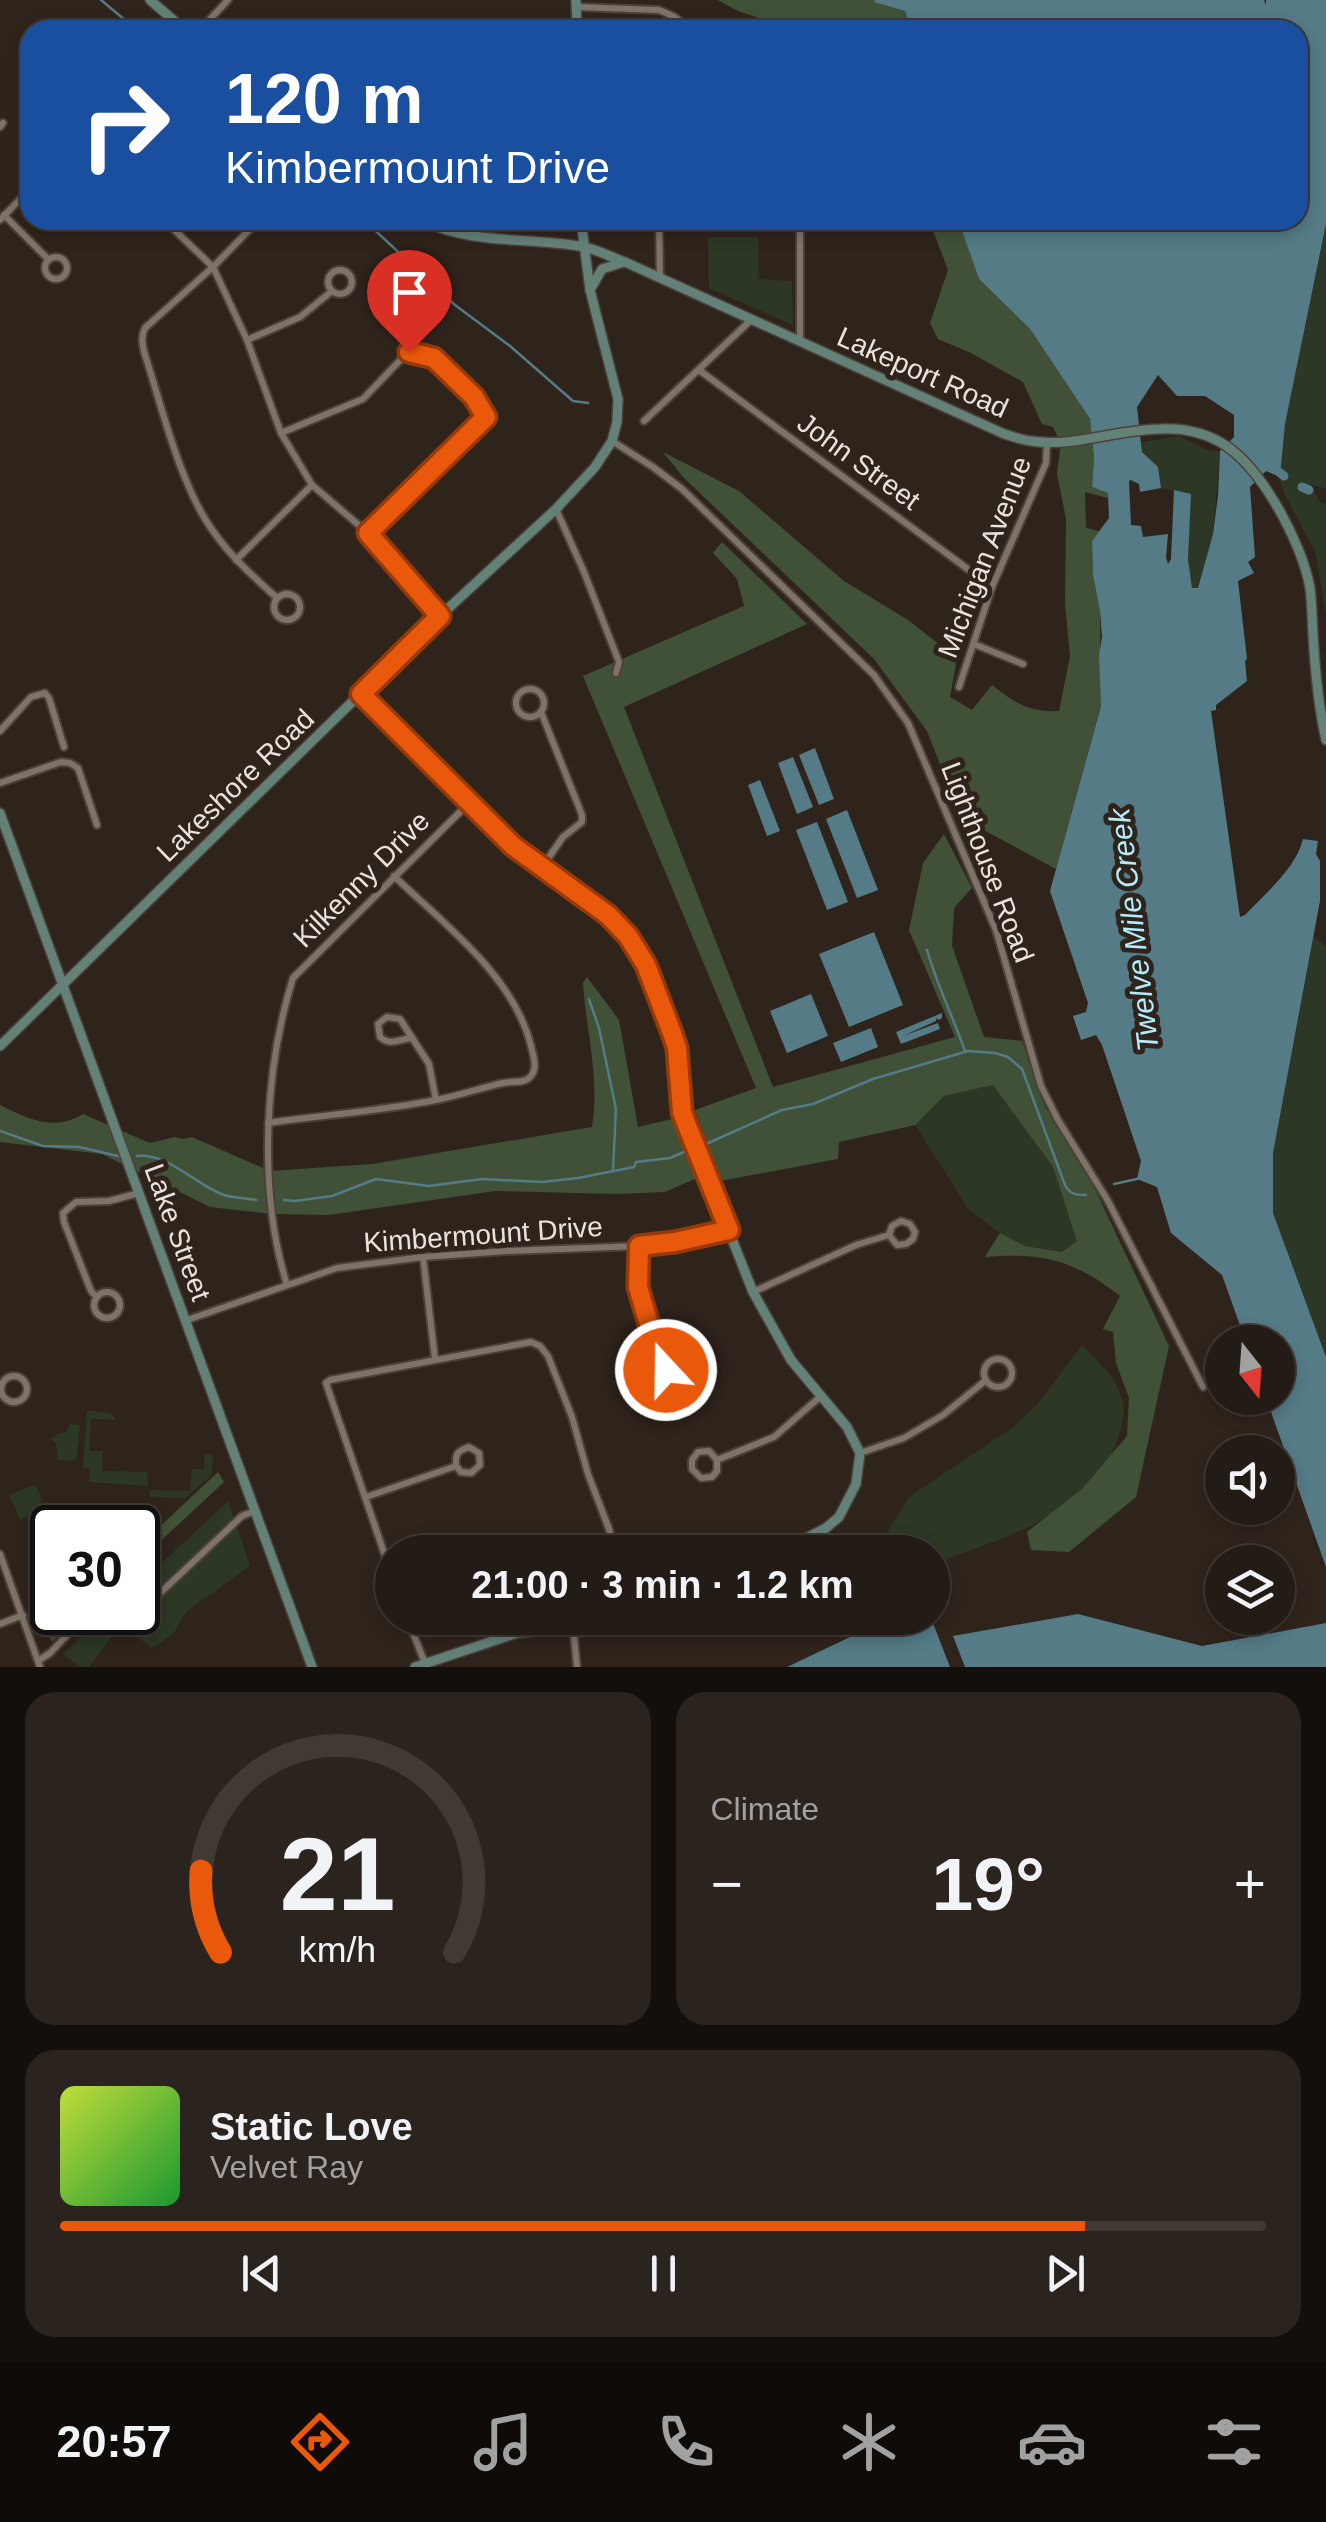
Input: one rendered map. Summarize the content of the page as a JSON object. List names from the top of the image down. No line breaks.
{"streets":{"main road":["Lakeport Road","Lakeshore Road","Lake Street"],"street":["John Street","Michigan Avenue","Lighthouse Road","Kilkenny Drive","Kimbermount Drive"]},"crossings":[["Lakeport Road","Michigan Avenue"],["John Street","Michigan Avenue"],["Lakeshore Road","Lighthouse Road"],["Lakeshore Road","Lake Street"],["Kilkenny Drive","Kimbermount Drive"],["Lake Street","Kimbermount Drive"]],"water":["Twelve Mile Creek"],"north":"bottom","page":{"turn":["120 m","Kimbermount Drive"],"limit":"30","trip":"21:00 · 3 min · 1.2 km","tile":"Climate","heat":["−","19°","+"],"song":["Static Love","Velvet Ray"],"tabs":"20:57","gauge":["21","km/h"]}}
